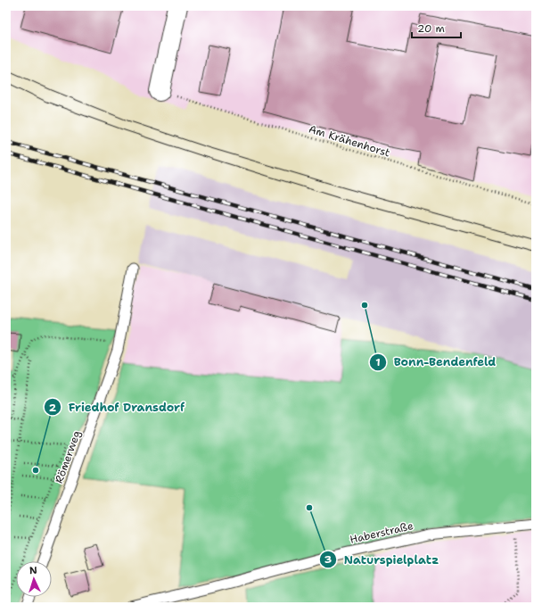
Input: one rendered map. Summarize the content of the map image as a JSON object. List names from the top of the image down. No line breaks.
{"streets":{"lane":["Römerweg","Haberstraße"],"path":["Am Krähenhorst"]},"places":["Bonn-Bendenfeld","Friedhof Dransdorf","Naturspielplatz"],"scale_bar":"20 m","north":"top"}
